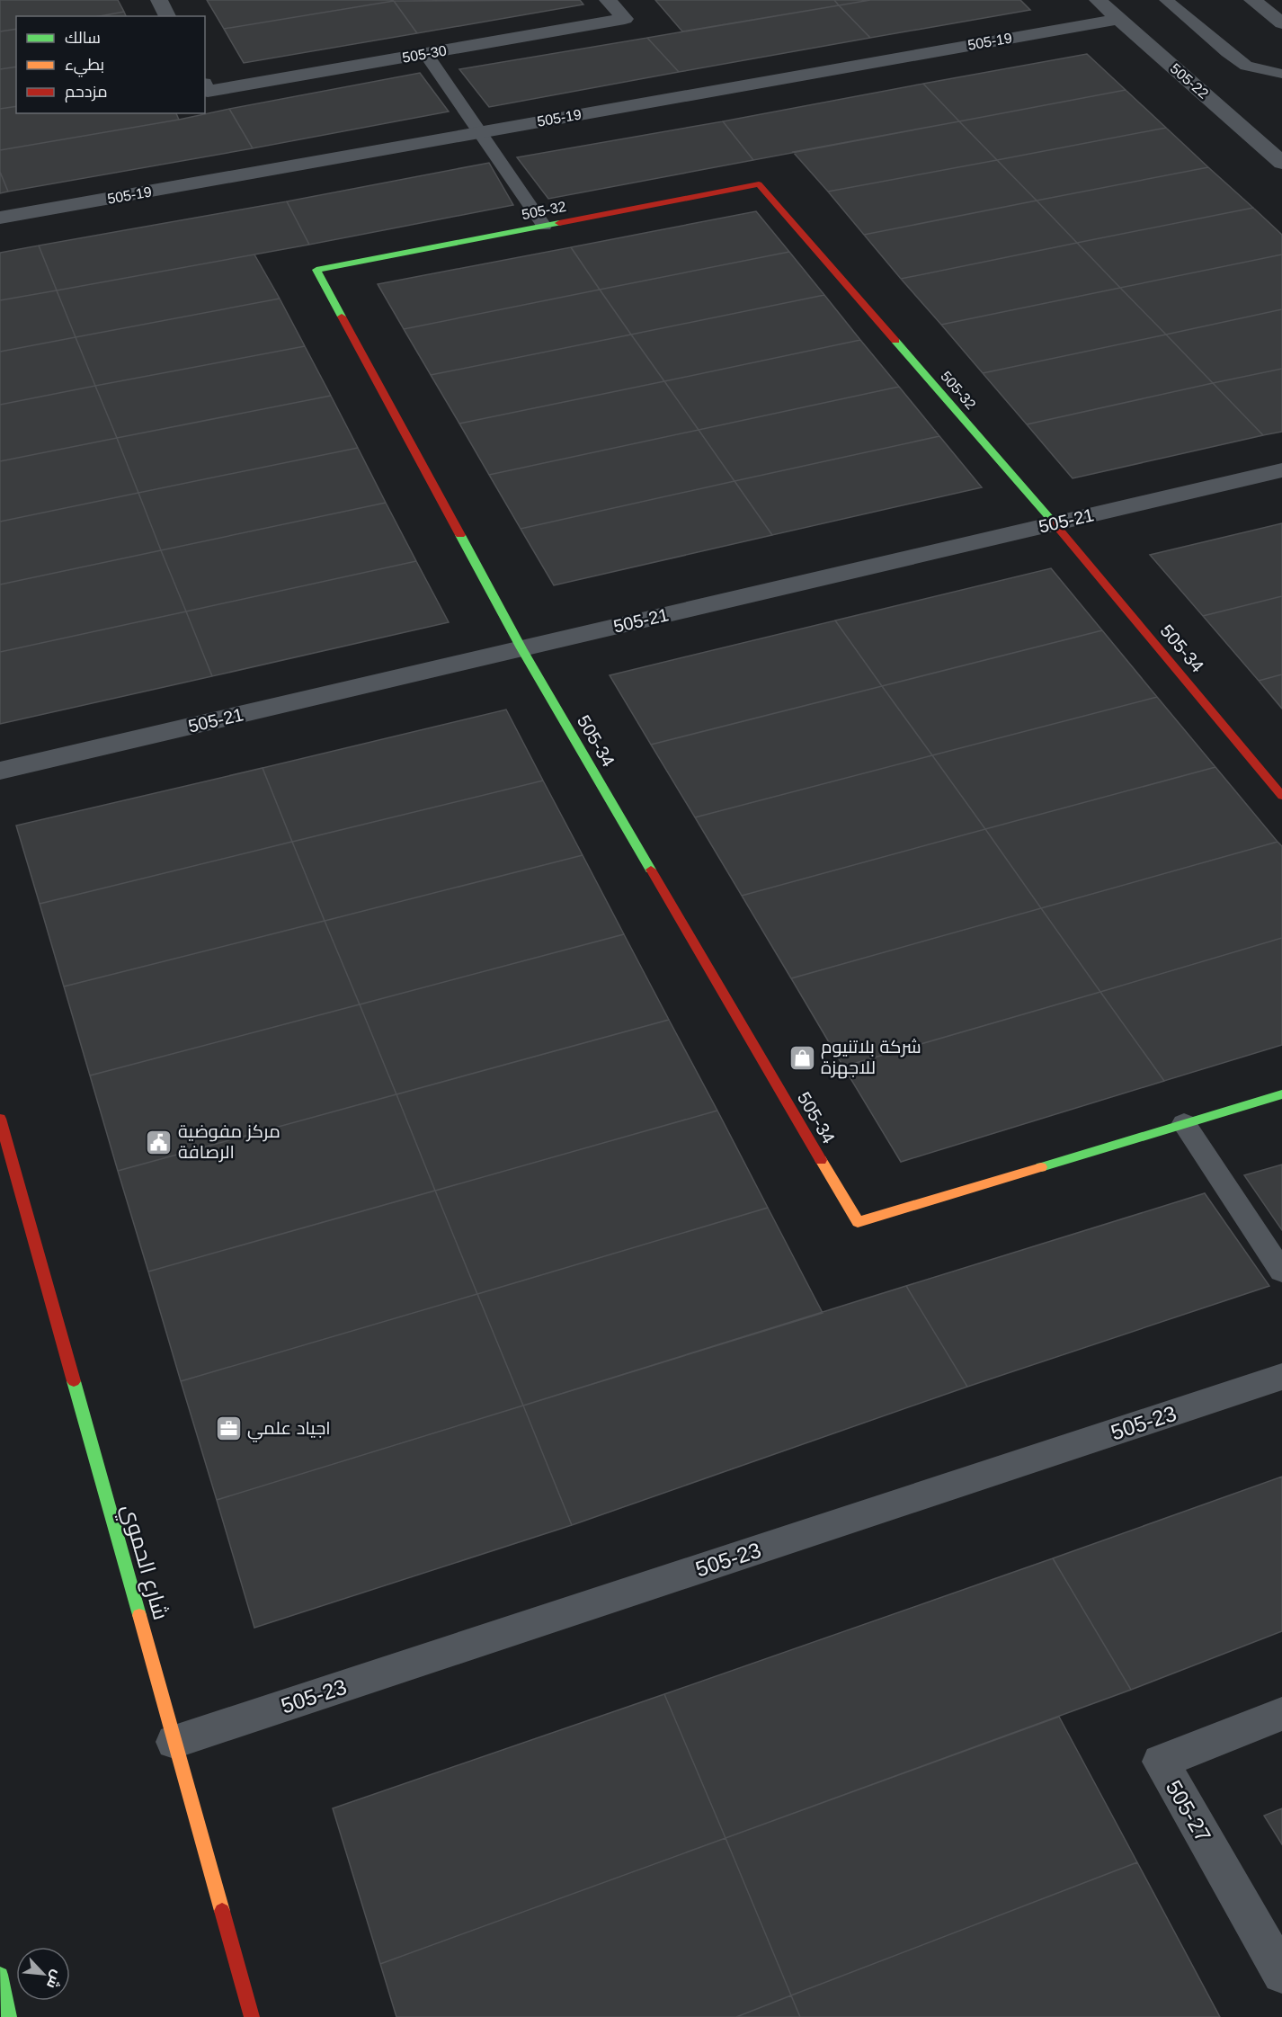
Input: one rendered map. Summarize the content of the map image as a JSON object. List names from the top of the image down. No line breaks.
{"streets":{"street":["505-19","505-30","505-22","505-32","505-21","505-34","505-23","شارع الحموي","505-27"]},"crossings":[["505-19","505-22"],["505-32","505-21"],["505-32","505-34"],["505-21","505-34"],["505-23","شارع الحموي"]],"places":{"shop":["شركة بلاتنيوم للاجهزة"],"public building":["مركز مفوضية الرصافة"],"office":["اجياد علمي"]},"legend":["سالك","بطيء","مزدحم"],"north":"bottom right"}
